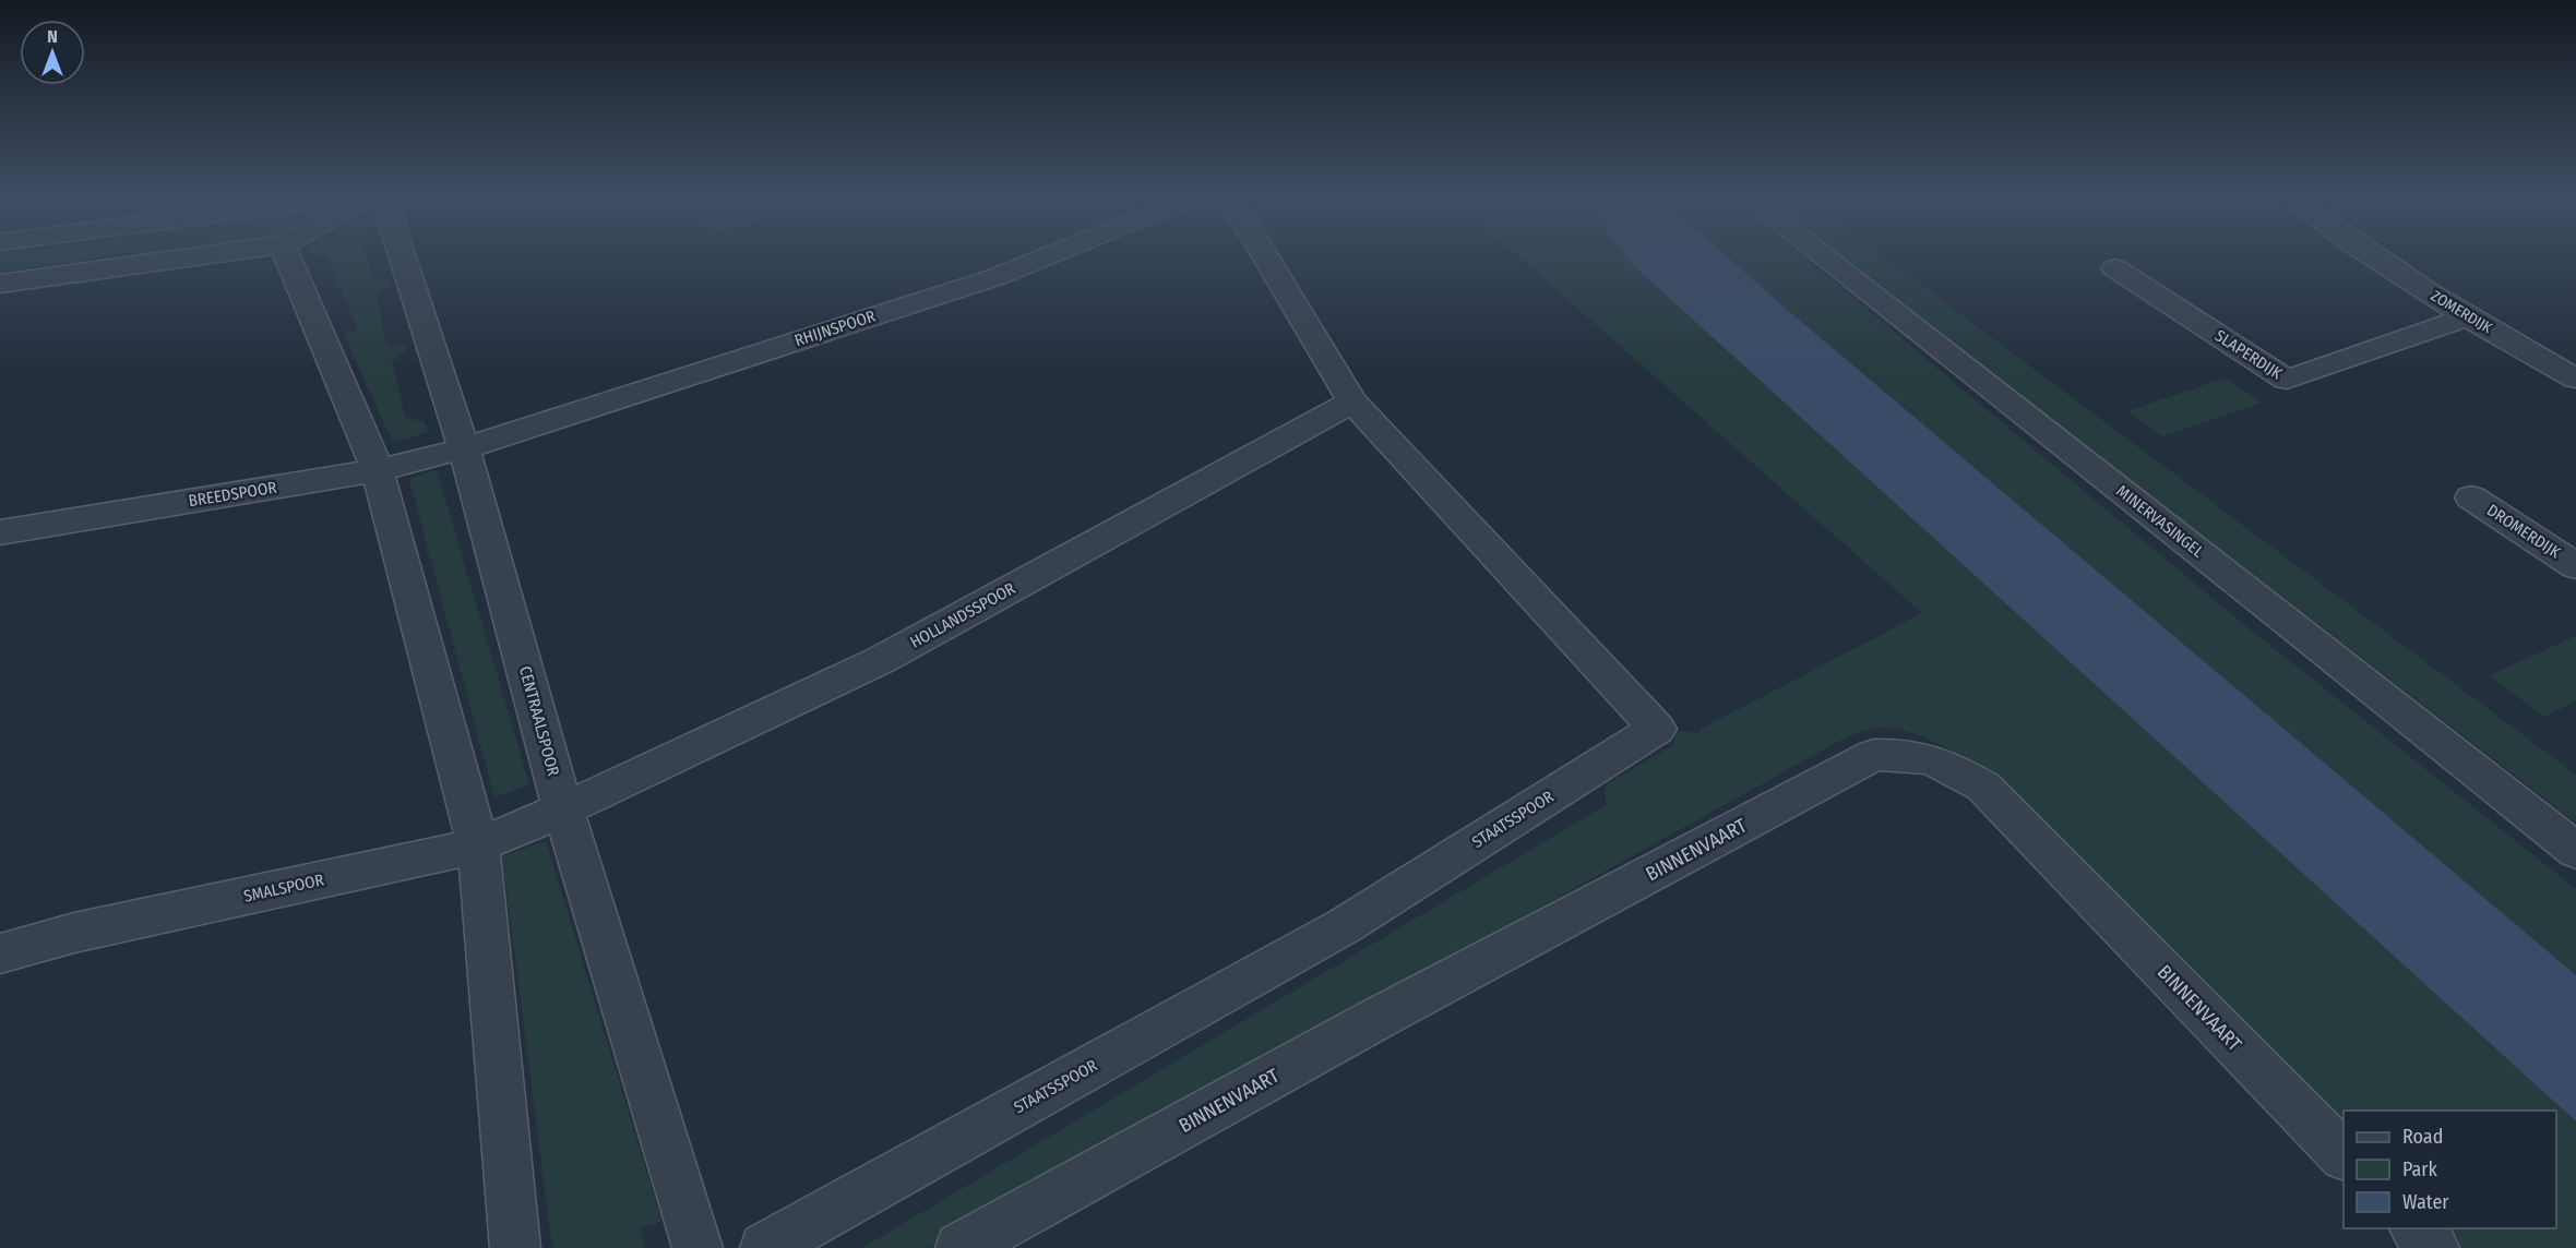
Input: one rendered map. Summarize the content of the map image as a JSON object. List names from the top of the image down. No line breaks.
{"streets":{"street":["ZOMERDIJK","RHIJNSPOOR","SLAPERDIJK","BREEDSPOOR","MINERVASINGEL","DROMERDIJK","HOLLANDSSPOOR","CENTRAALSPOOR","STAATSSPOOR","BINNENVAART","SMALSPOOR"]},"crossings":[["ZOMERDIJK","SLAPERDIJK"],["RHIJNSPOOR","BREEDSPOOR"],["RHIJNSPOOR","CENTRAALSPOOR"],["BREEDSPOOR","CENTRAALSPOOR"],["HOLLANDSSPOOR","CENTRAALSPOOR"],["HOLLANDSSPOOR","STAATSSPOOR"],["HOLLANDSSPOOR","SMALSPOOR"],["CENTRAALSPOOR","SMALSPOOR"]],"legend":["Road","Park","Water"],"north":"top"}
